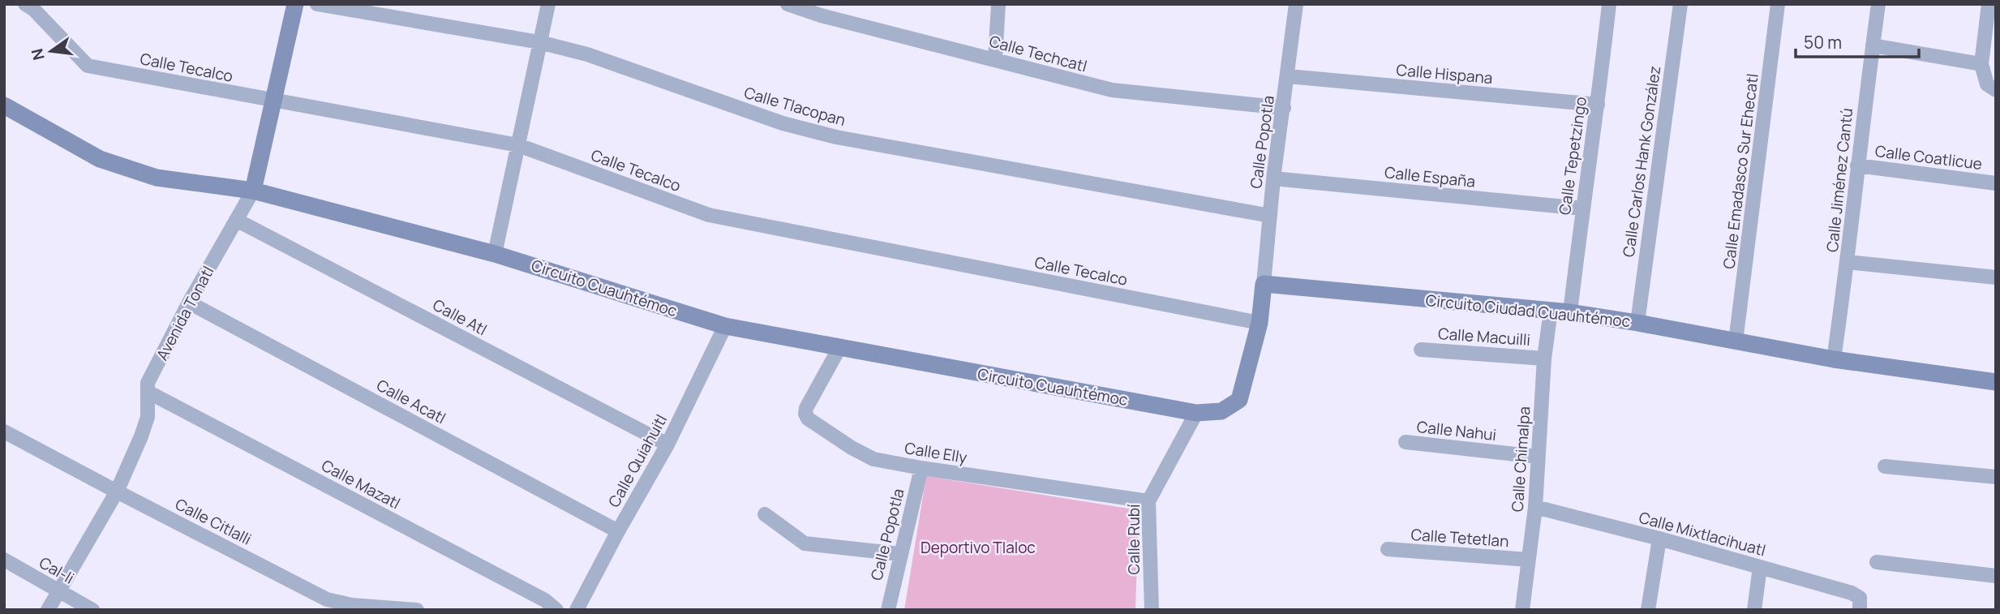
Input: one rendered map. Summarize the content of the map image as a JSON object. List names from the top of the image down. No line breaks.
{"streets":{"street":["Calle Techcatl","Calle Tecalco","Calle Hispana","Calle Tlacopan","Calle Popotla","Calle Tepetzingo","Calle Coatlicue","Calle Carlos Hank González","Calle Emadasco Sur Ehecatl","Calle España","Calle Jiménez Cantú","Circuito Cuauhtémoc","Circuito Ciudad Cuauhtémoc","Avenida Tonatl","Calle Atl","Calle Macuilli","Calle Acatl","Calle Nahui","Calle Elly","Calle Chimalpa","Calle Quiahuitl","Calle Mazatl","Calle Citlalli","Calle Mixtlacihuatl","Calle Tetetlan","Calle Rubí","Cal-li"]},"crossings":[["Calle Techcatl","Calle Popotla"],["Calle Tecalco","Circuito Cuauhtémoc"],["Calle Tecalco","Avenida Tonatl"],["Calle Hispana","Calle Popotla"],["Calle Hispana","Calle Tepetzingo"],["Calle Tlacopan","Calle Popotla"],["Calle Popotla","Calle España"],["Calle Popotla","Circuito Ciudad Cuauhtémoc"],["Calle Popotla","Calle Elly"],["Calle Tepetzingo","Calle España"],["Calle Tepetzingo","Circuito Ciudad Cuauhtémoc"],["Calle Coatlicue","Calle Jiménez Cantú"],["Calle Carlos Hank González","Circuito Ciudad Cuauhtémoc"],["Calle Emadasco Sur Ehecatl","Circuito Ciudad Cuauhtémoc"],["Calle Jiménez Cantú","Circuito Ciudad Cuauhtémoc"],["Circuito Cuauhtémoc","Avenida Tonatl"],["Circuito Cuauhtémoc","Calle Elly"],["Circuito Cuauhtémoc","Calle Quiahuitl"],["Circuito Cuauhtémoc","Calle Rubí"],["Circuito Ciudad Cuauhtémoc","Calle Chimalpa"],["Avenida Tonatl","Calle Atl"],["Avenida Tonatl","Calle Acatl"],["Avenida Tonatl","Calle Mazatl"],["Avenida Tonatl","Calle Citlalli"],["Avenida Tonatl","Cal-li"],["Calle Atl","Calle Quiahuitl"],["Calle Macuilli","Calle Chimalpa"],["Calle Acatl","Calle Quiahuitl"],["Calle Nahui","Calle Chimalpa"],["Calle Elly","Calle Rubí"],["Calle Chimalpa","Calle Mixtlacihuatl"],["Calle Chimalpa","Calle Tetetlan"]],"parks":["Deportivo Tlaloc"],"scale_bar":"50 m","north":"left"}
